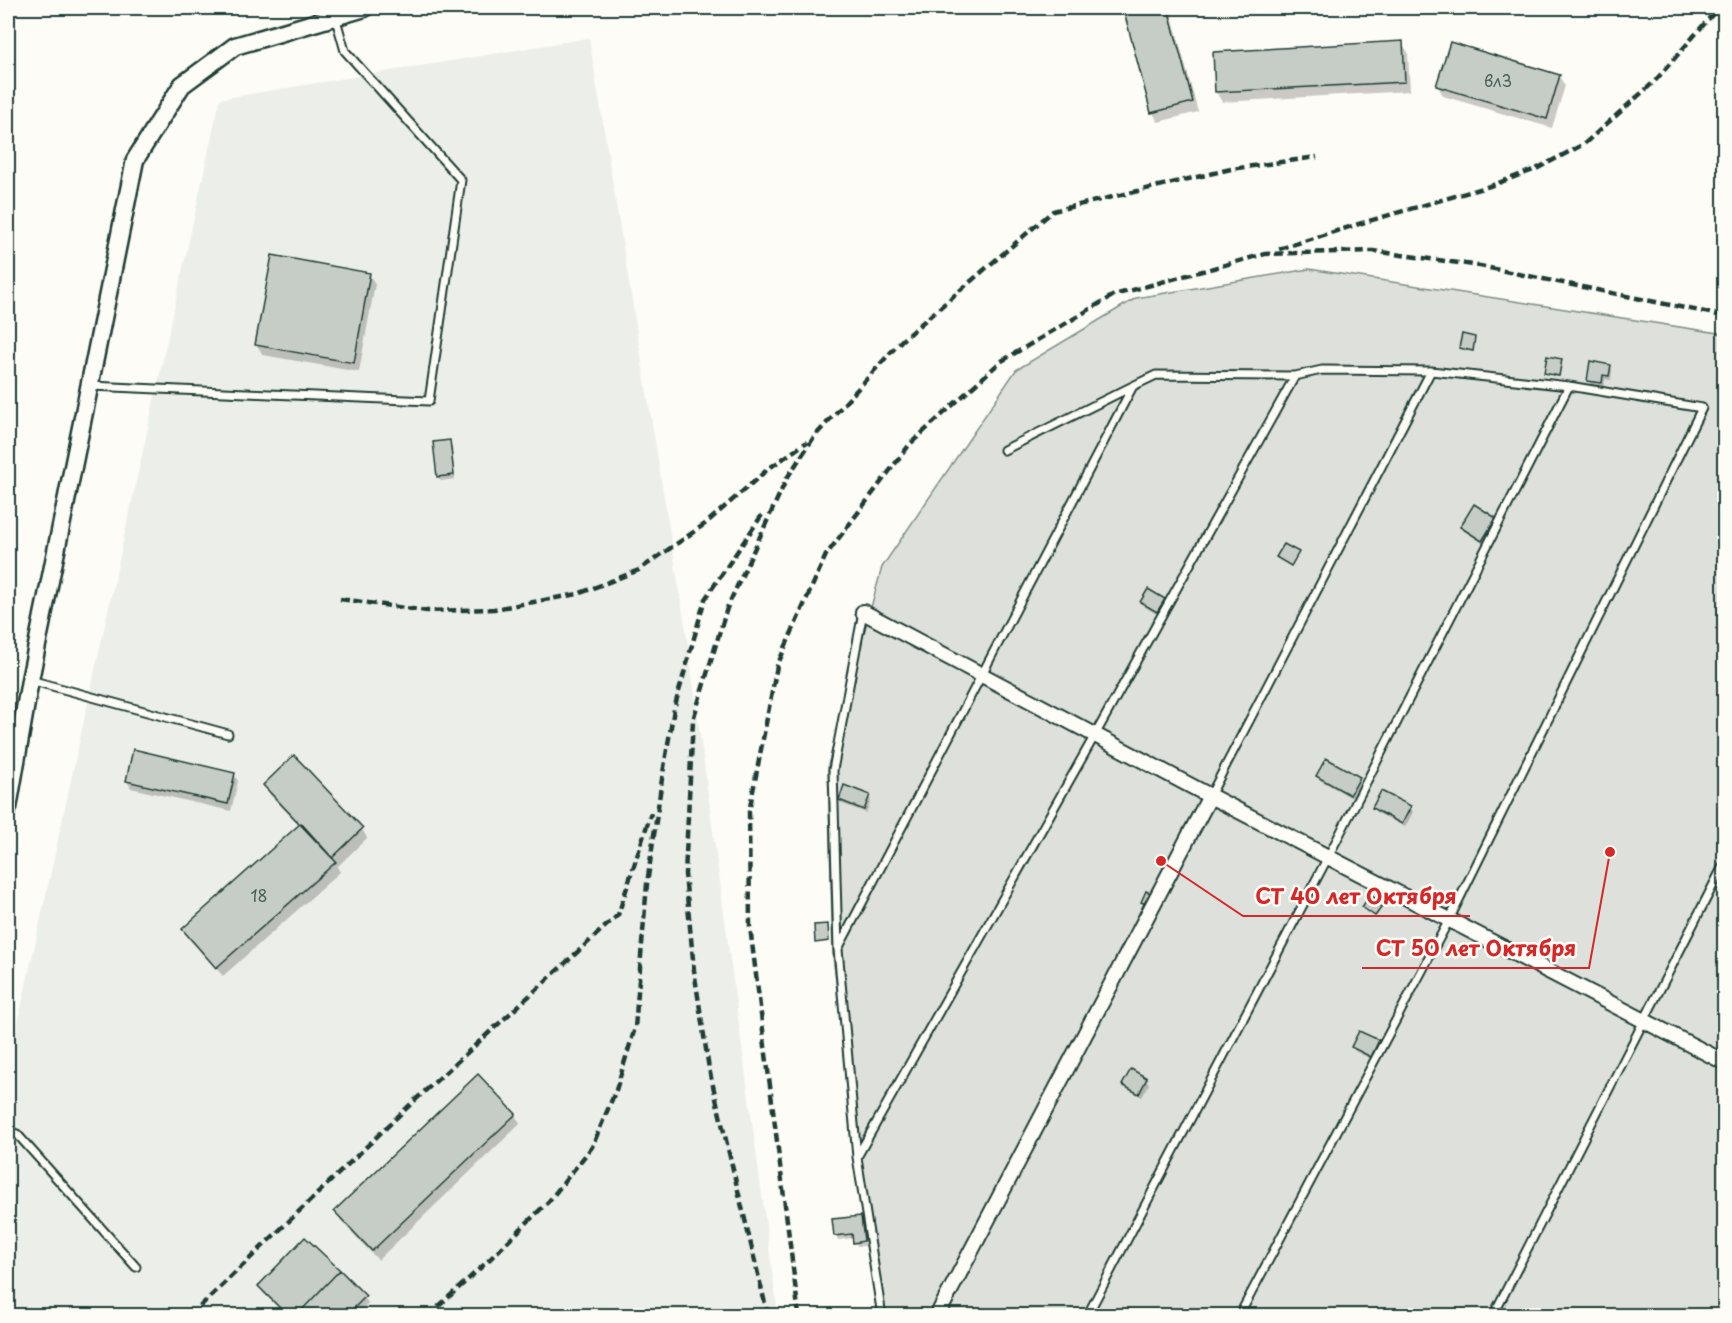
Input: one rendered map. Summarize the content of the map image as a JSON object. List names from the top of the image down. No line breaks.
{"places":["СТ 50 лет Октября","СТ 40 лет Октября"],"house_numbers":["вл3","18"]}
